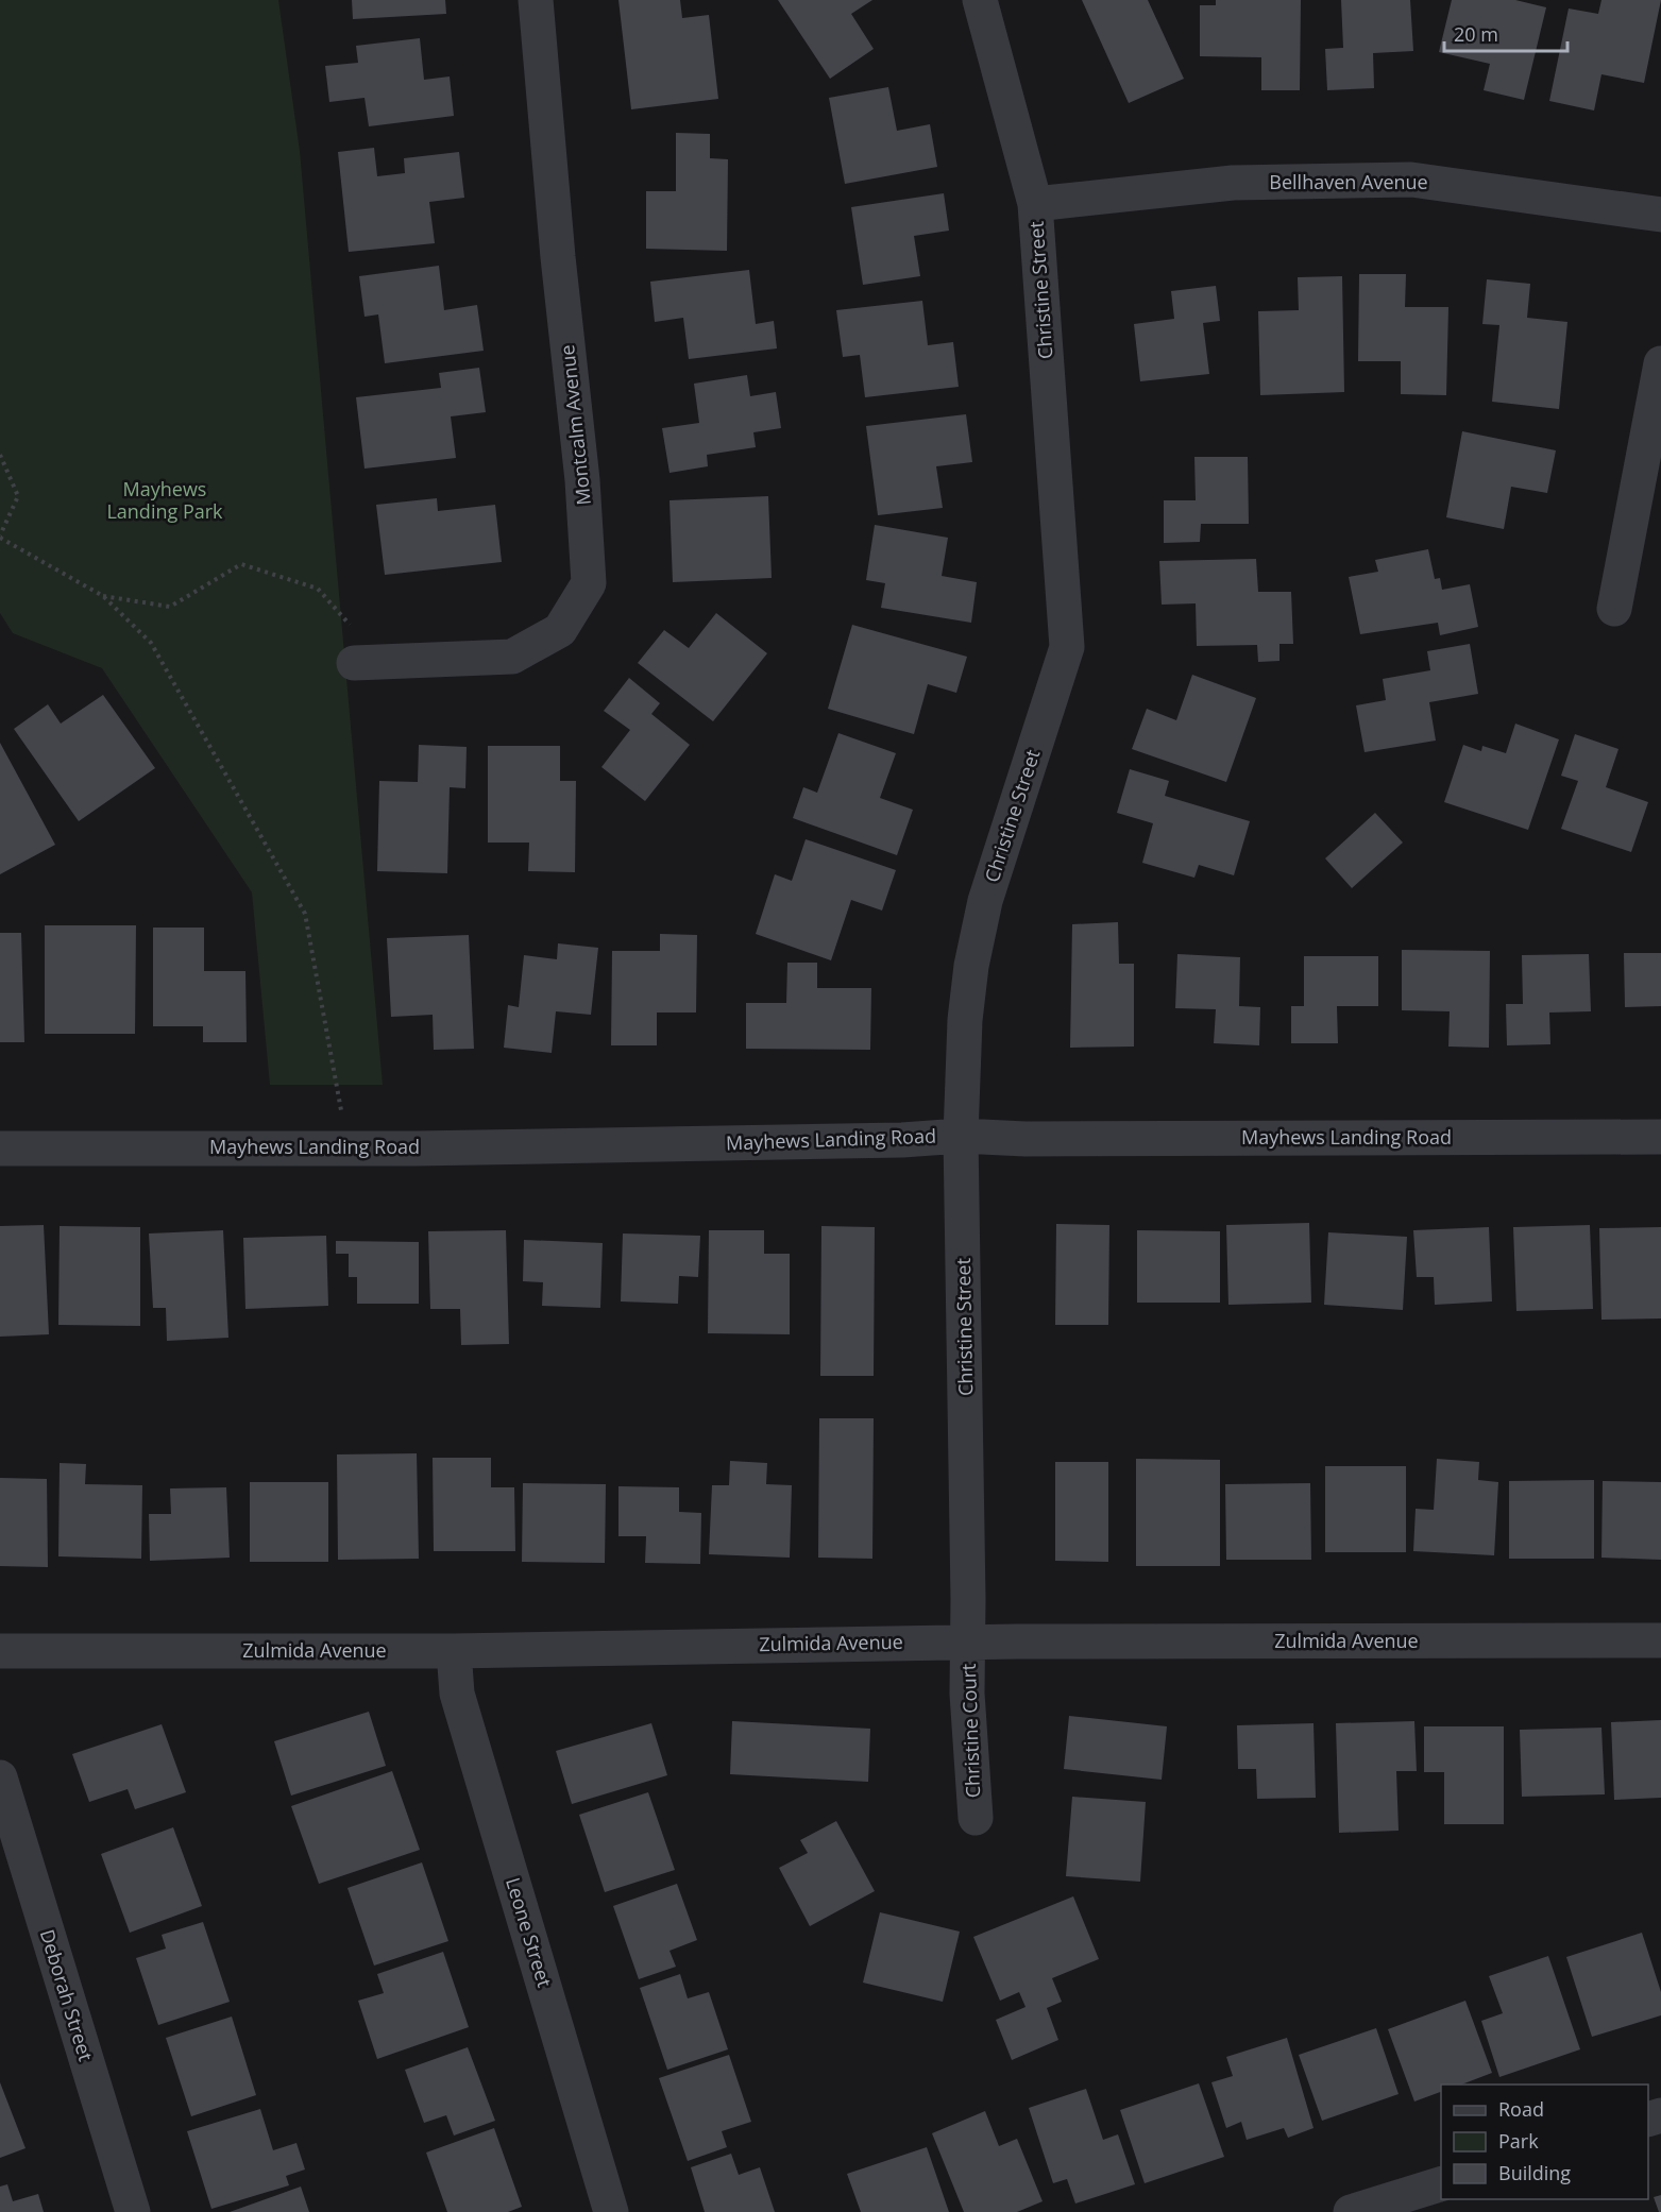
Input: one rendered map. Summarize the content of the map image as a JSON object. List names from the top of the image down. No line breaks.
{"streets":{"street":["Bellhaven Avenue","Christine Street","Montcalm Avenue","Mayhews Landing Road","Zulmida Avenue","Christine Court","Leone Street","Deborah Street"]},"crossings":[["Bellhaven Avenue","Christine Street"],["Christine Street","Mayhews Landing Road"],["Christine Street","Zulmida Avenue"],["Christine Street","Christine Court"],["Zulmida Avenue","Christine Court"],["Zulmida Avenue","Leone Street"]],"parks":["Mayhews Landing Park"],"legend":["Road","Park","Building"],"scale_bar":"20 m"}
